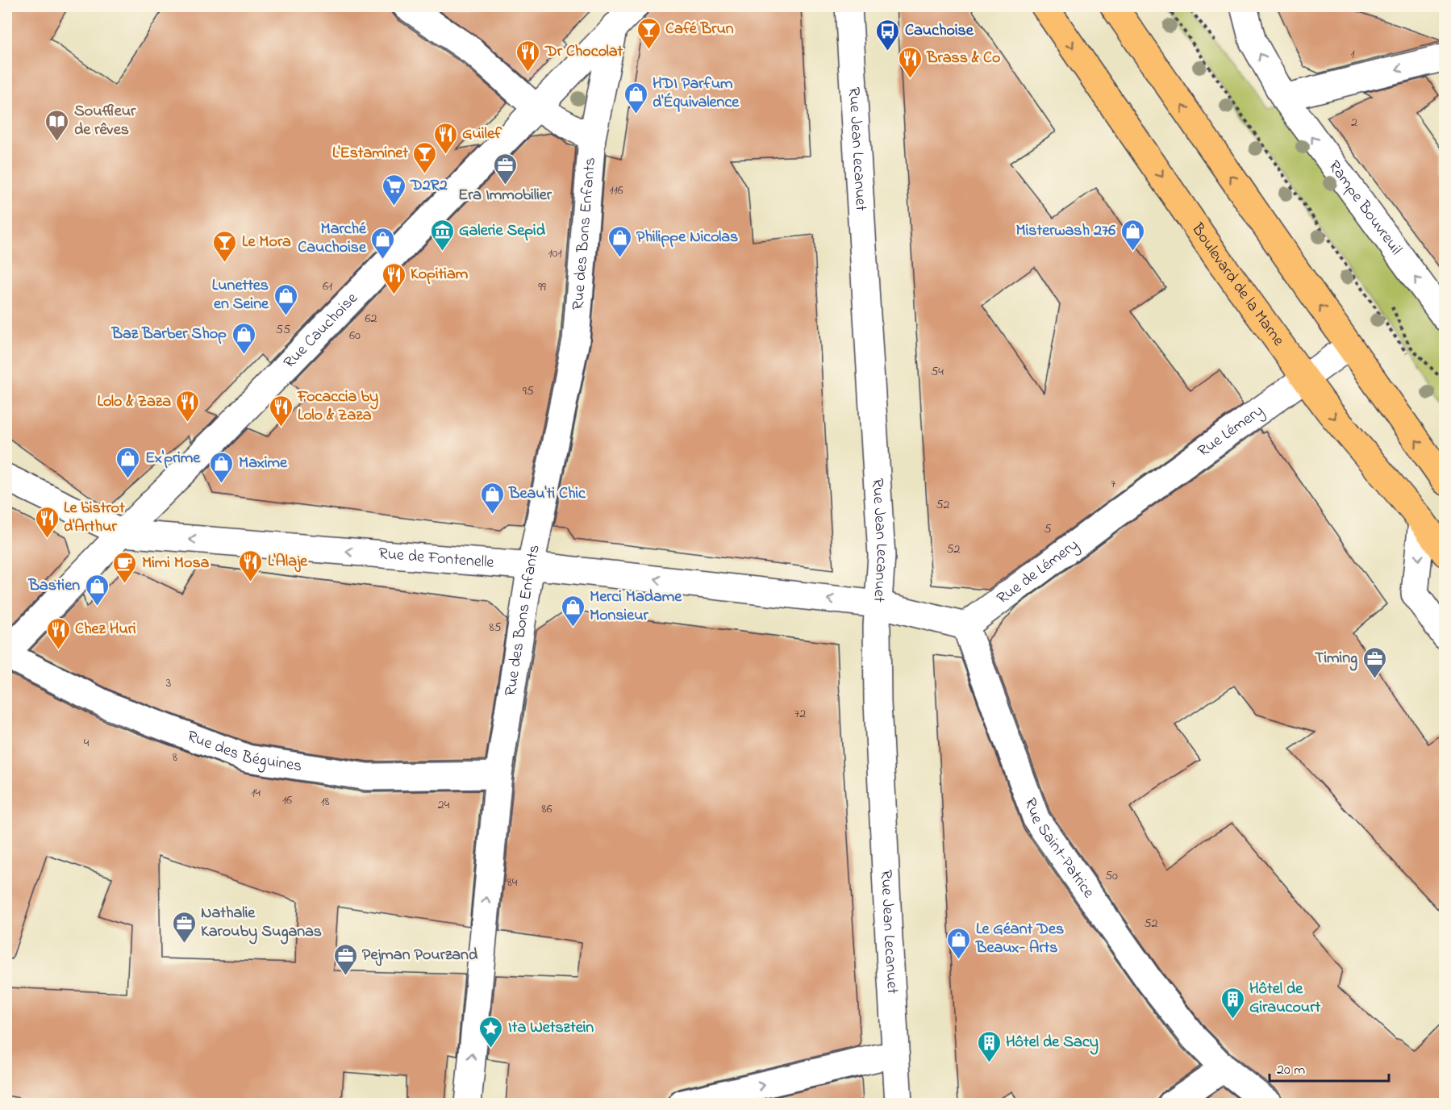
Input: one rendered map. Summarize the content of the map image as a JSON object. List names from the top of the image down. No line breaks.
{"streets":{"main road":["Boulevard de la Marne"],"street":["Rue Jean Lecanuet","Rampe Bouvreuil","Rue des Bons Enfants","Rue Cauchoise","Rue Lémery","Rue de Fontenelle","Rue de Lémery","Rue des Béguines","Rue Saint-Patrice"]},"crossings":[["Rue Jean Lecanuet","Rue de Fontenelle"],["Rue des Bons Enfants","Rue Cauchoise"],["Rue des Bons Enfants","Rue de Fontenelle"],["Rue des Bons Enfants","Rue des Béguines"],["Boulevard de la Marne","Rue Lémery"],["Rue Cauchoise","Rue de Fontenelle"],["Rue Cauchoise","Rue des Béguines"],["Rue Lémery","Rue de Lémery"],["Rue de Lémery","Rue Saint-Patrice"]],"one_way":["Rampe Bouvreuil","Rue de Fontenelle"],"places":{"bar":["Café Brun","L'Estaminet","Le Mora"],"bus stop":["Cauchoise"],"restaurant":["Dr Chocolat","Brass & Co","Guilef","Kopitiam","Lolo & Zaza","Focaccia by Lolo & Zaza","Le bistrot d'Arthur","L'Alaje","Chez Huri"],"shop":["HDI Parfum d'Équivalence","Misterwash 276","Philippe Nicolas","Marché Cauchoise","Lunettes en Seine","Baz Barber Shop","Ex'prime","Maxime","Beau'ti Chic","Bastien","Merci Madame Monsieur","Le Géant Des Beaux- Arts"],"library":["Souffleur de rêves"],"office":["Era Immobilier","Timing","Nathalie Karouby Suganas","Pejman Pourzand"],"supermarket":["D2R2"],"museum":["Galerie Sepid"],"cafe":["Mimi Mosa"],"building":["Hôtel de Giraucourt","Hôtel de Sacy"],"place":["Ita Wetsztein"]},"house_numbers":["1","2","116","101","61","99","62","55","60","54","95","7","52","5","52","85","3","72","4","8","14","16","18","24","86","50","84","52"],"scale_bar":"20 m"}
